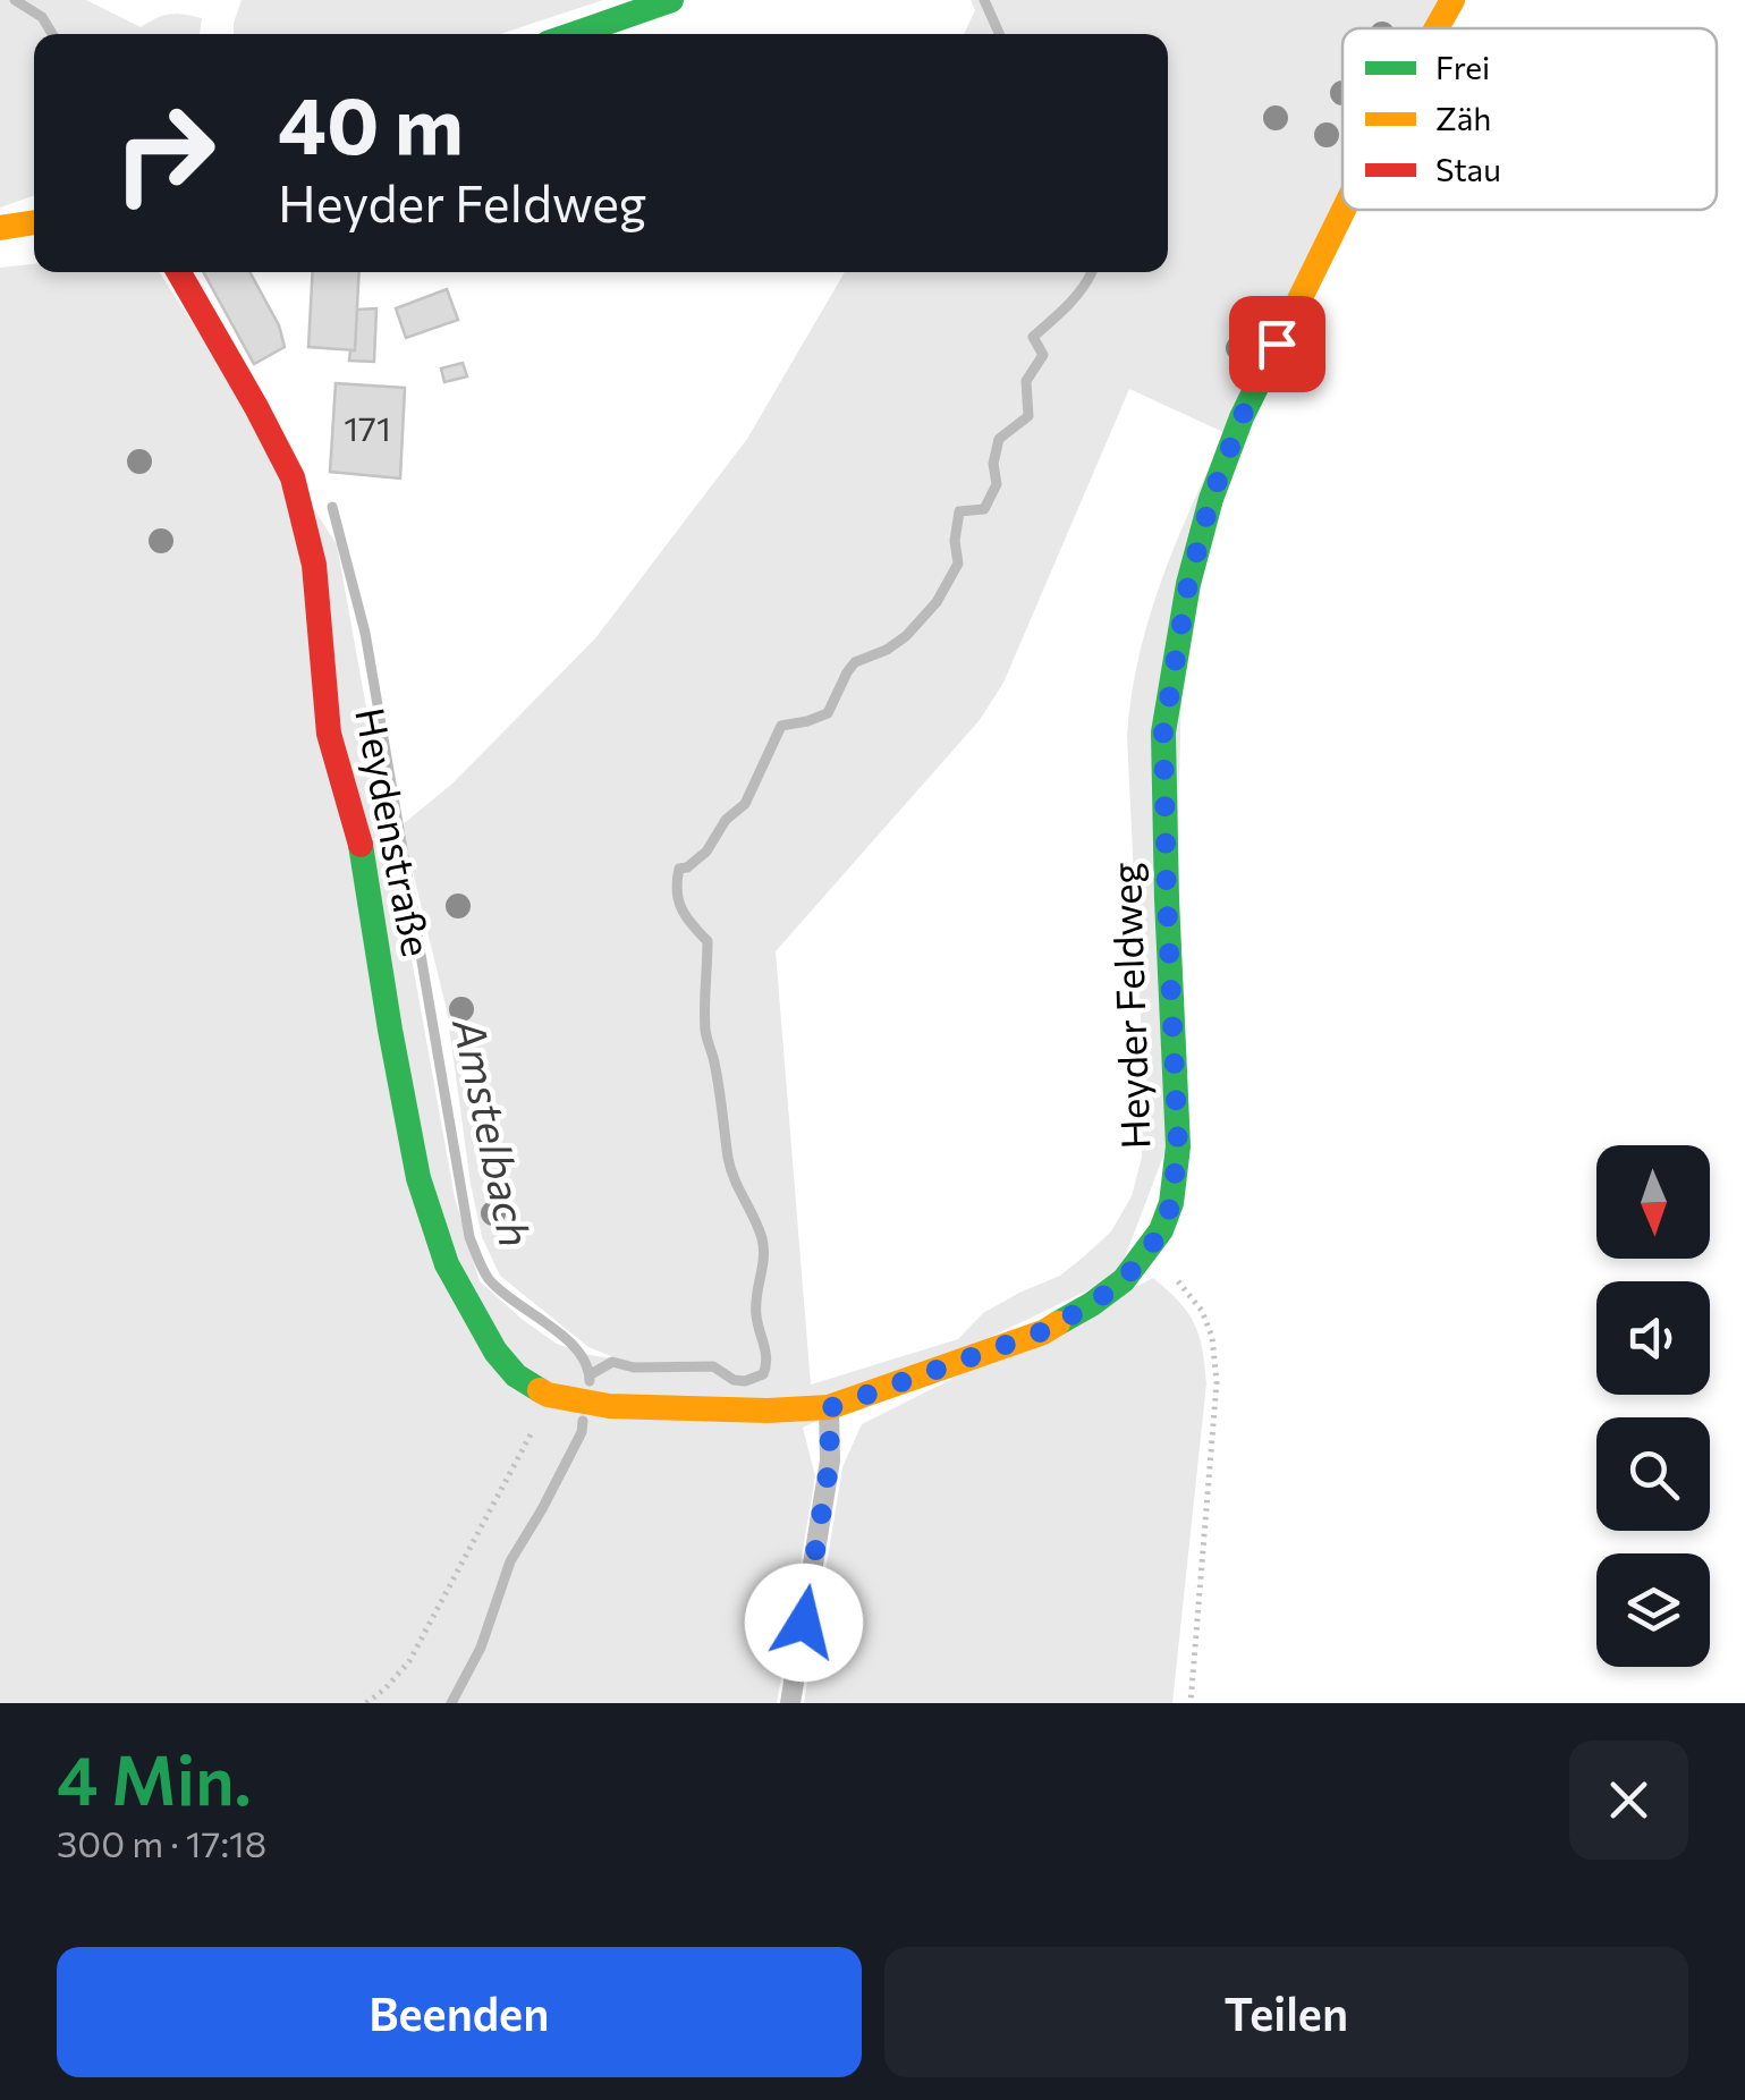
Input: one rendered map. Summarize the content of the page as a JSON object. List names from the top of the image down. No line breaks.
{"streets":{"street":["Heydenstraße","Heyder Feldweg"]},"crossings":[["Heydenstraße","Heyder Feldweg"]],"water":["Amstelbach"],"house_numbers":["171"],"legend":["Frei","Zäh","Stau"],"north":"bottom","page":{"turn":["40 m","Heyder Feldweg"],"heading":["4 Min.","300 m · 17:18"],"buttons":["Beenden","Teilen"]}}
